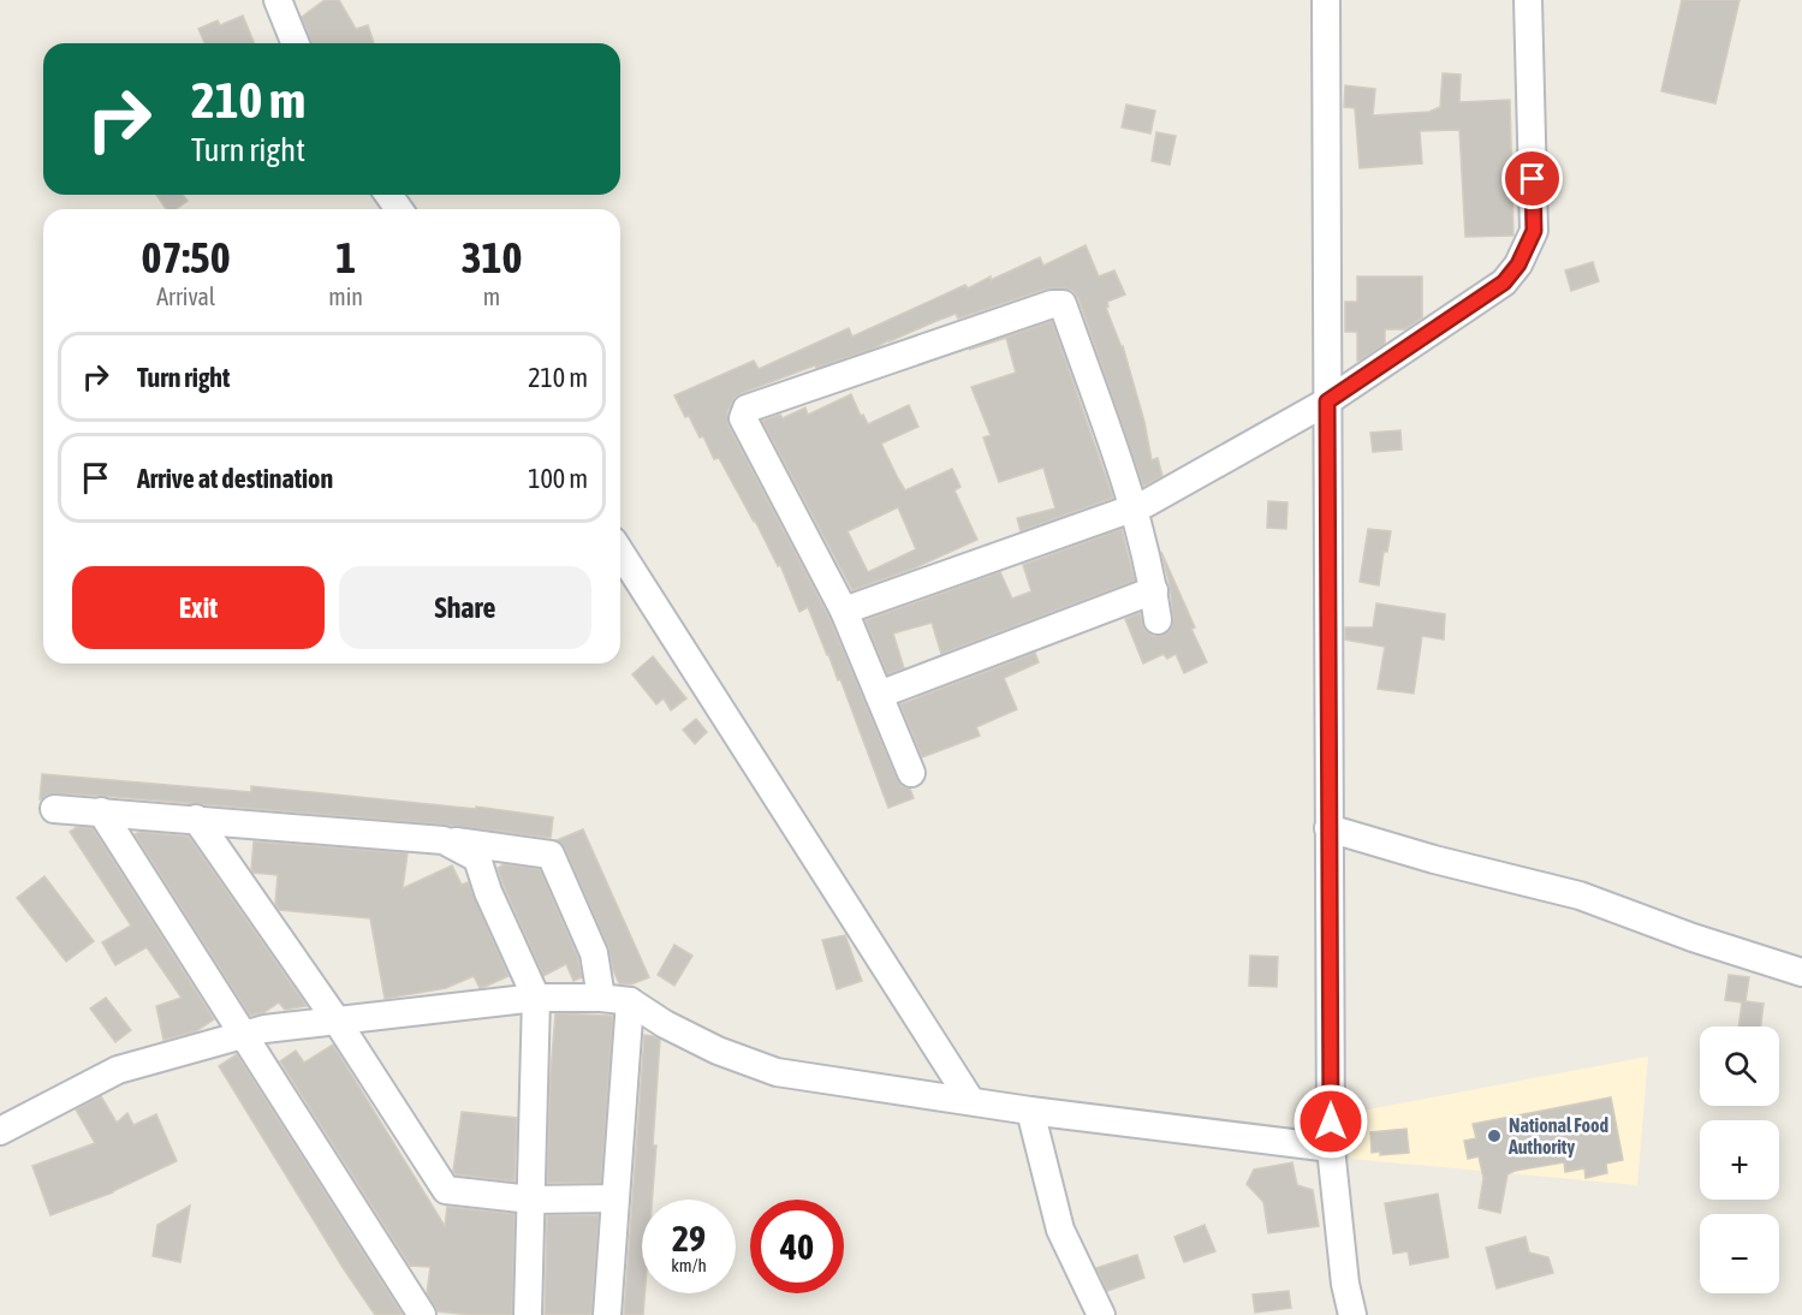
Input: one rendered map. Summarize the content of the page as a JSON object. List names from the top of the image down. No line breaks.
{"places":["National Food Authority"],"page":{"turn":["210 m","Turn right"],"eta":["07:50","Arrival","1","min","310","m"],"list":[{"name":"Turn right","value":"210 m"},{"name":"Arrive at destination","value":"100 m"}],"buttons":["Exit","Share"],"map_buttons":["+","−"],"speed":"29 km/h","limit":"40"}}
